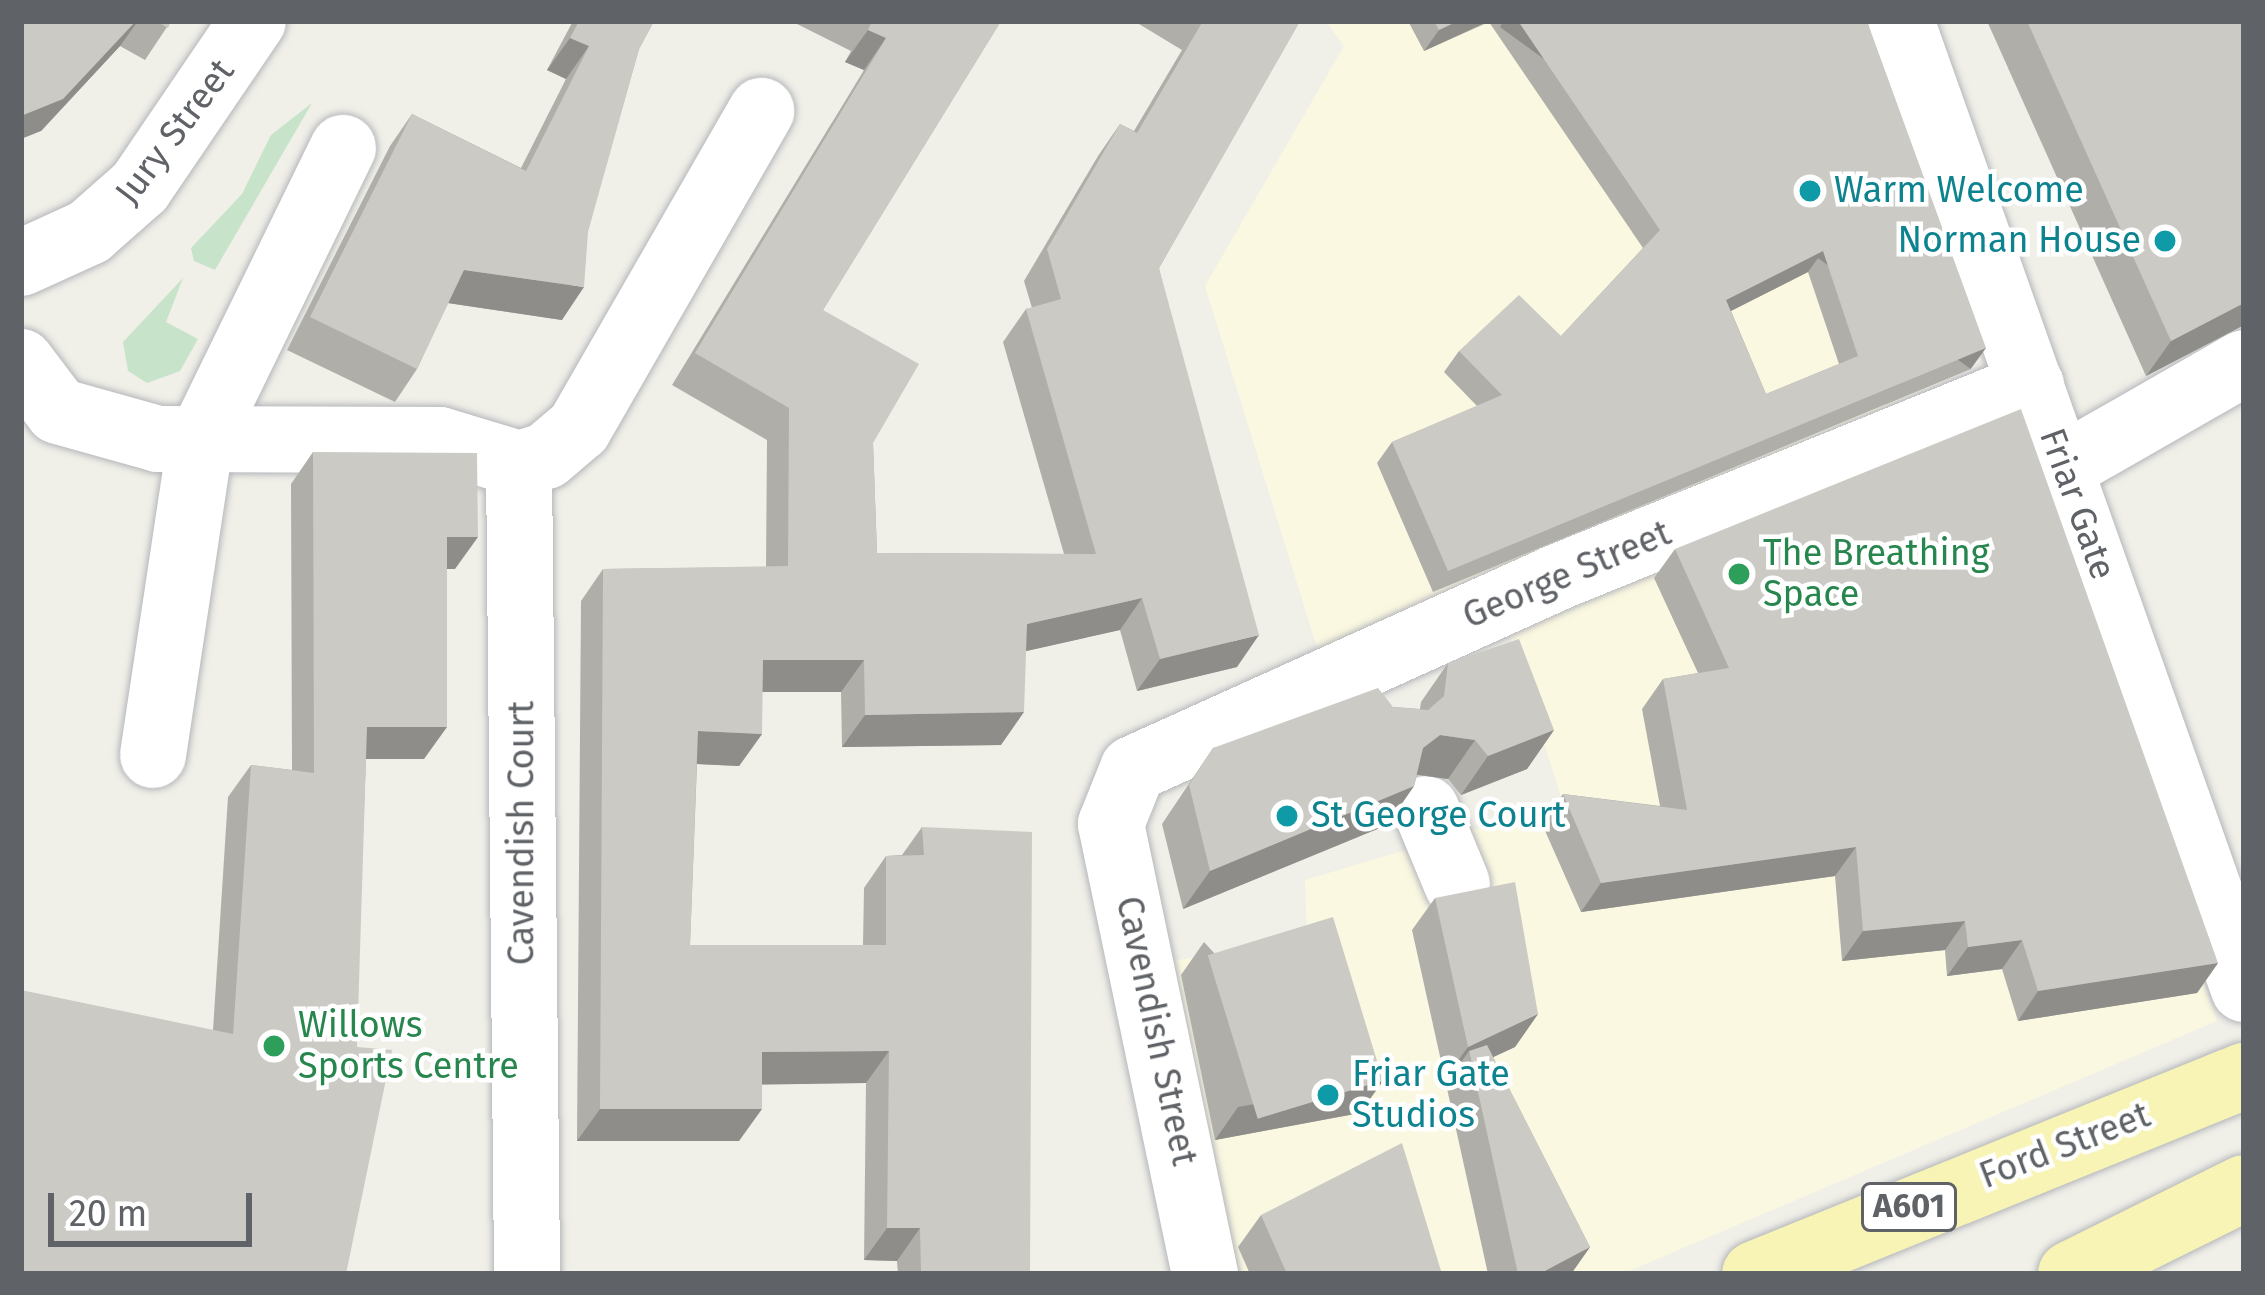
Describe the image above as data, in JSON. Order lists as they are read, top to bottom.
{
  "streets": {
    "main road": ["Ford Street", "A601"],
    "street": [
      "Jury Street",
      "Friar Gate",
      "George Street",
      "Cavendish Court",
      "Cavendish Street"
    ]
  },
  "crossings": [
    ["Friar Gate", "George Street"],
    ["George Street", "Cavendish Street"]
  ],
  "places": [
    "Warm Welcome",
    "Norman House",
    "The Breathing Space",
    "St George Court",
    "Willows Sports Centre",
    "Friar Gate Studios"
  ],
  "scale_bar": "20 m"
}
